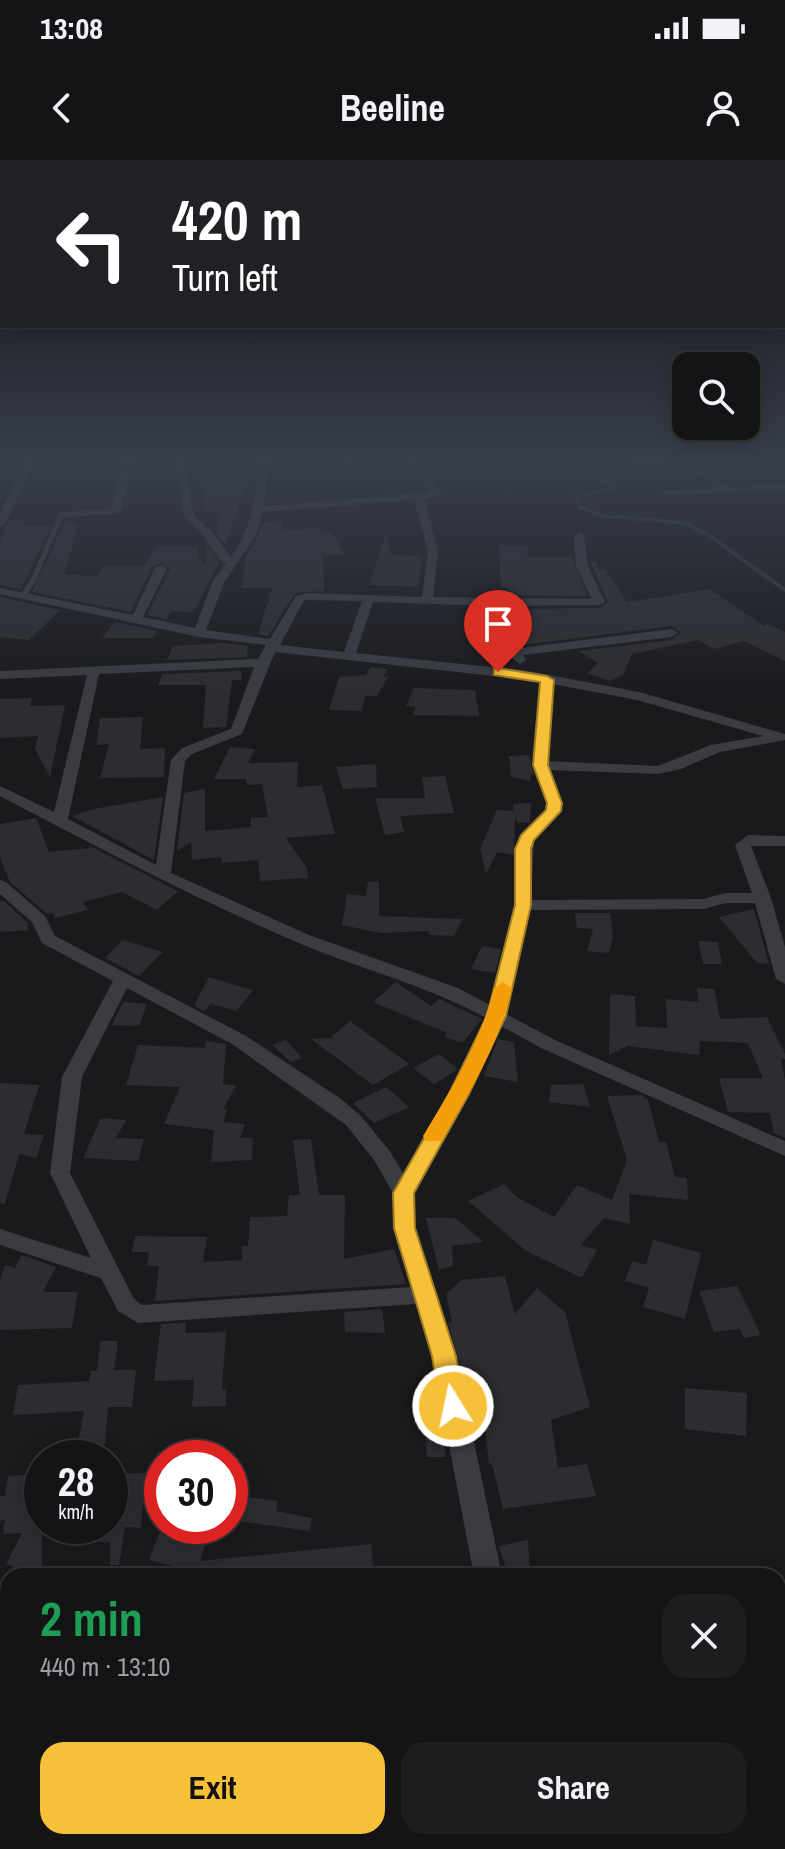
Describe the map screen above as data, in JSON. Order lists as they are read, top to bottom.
{
  "page": {
    "status": "13:08",
    "header": "Beeline",
    "turn": ["420 m", "Turn left"],
    "speed": "28 km/h",
    "limit": "30",
    "heading": ["2 min", "440 m · 13:10"],
    "buttons": ["Exit", "Share"]
  }
}
